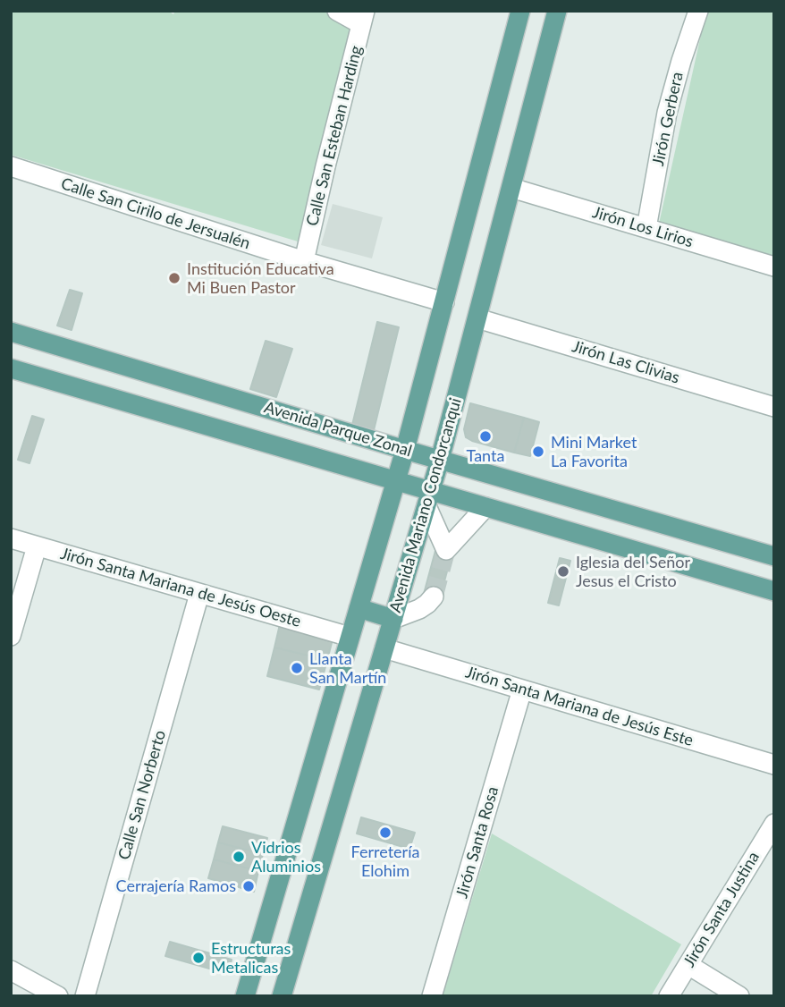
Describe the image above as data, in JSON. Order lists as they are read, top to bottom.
{
  "streets": {
    "main road": ["Avenida Parque Zonal", "Avenida Mariano Condorcanqui"],
    "street": [
      "Jirón Gerbera",
      "Calle San Esteban Harding",
      "Calle San Cirilo de Jersualén",
      "Jirón Los Lirios",
      "Jirón Las Clivias",
      "Jirón Santa Mariana de Jesús Oeste",
      "Jirón Santa Mariana de Jesús Este",
      "Calle San Norberto",
      "Jirón Santa Rosa",
      "Jirón Santa Justina"
    ]
  },
  "crossings": [
    ["Jirón Gerbera", "Jirón Los Lirios"],
    ["Calle San Esteban Harding", "Calle San Cirilo de Jersualén"],
    ["Jirón Los Lirios", "Avenida Mariano Condorcanqui"],
    ["Jirón Las Clivias", "Avenida Mariano Condorcanqui"],
    ["Avenida Parque Zonal", "Avenida Mariano Condorcanqui"],
    ["Avenida Mariano Condorcanqui", "Jirón Santa Mariana de Jesús Este"],
    ["Jirón Santa Mariana de Jesús Oeste", "Calle San Norberto"],
    ["Jirón Santa Mariana de Jesús Este", "Jirón Santa Rosa"]
  ],
  "places": [
    "Institución Educativa Mi Buen Pastor",
    "Tanta",
    "Mini Market La Favorita",
    "Iglesia del Señor Jesus el Cristo",
    "Llanta San Martín",
    "Ferretería Elohim",
    "Vidrios Aluminios",
    "Cerrajería Ramos",
    "Estructuras Metalicas"
  ]
}
